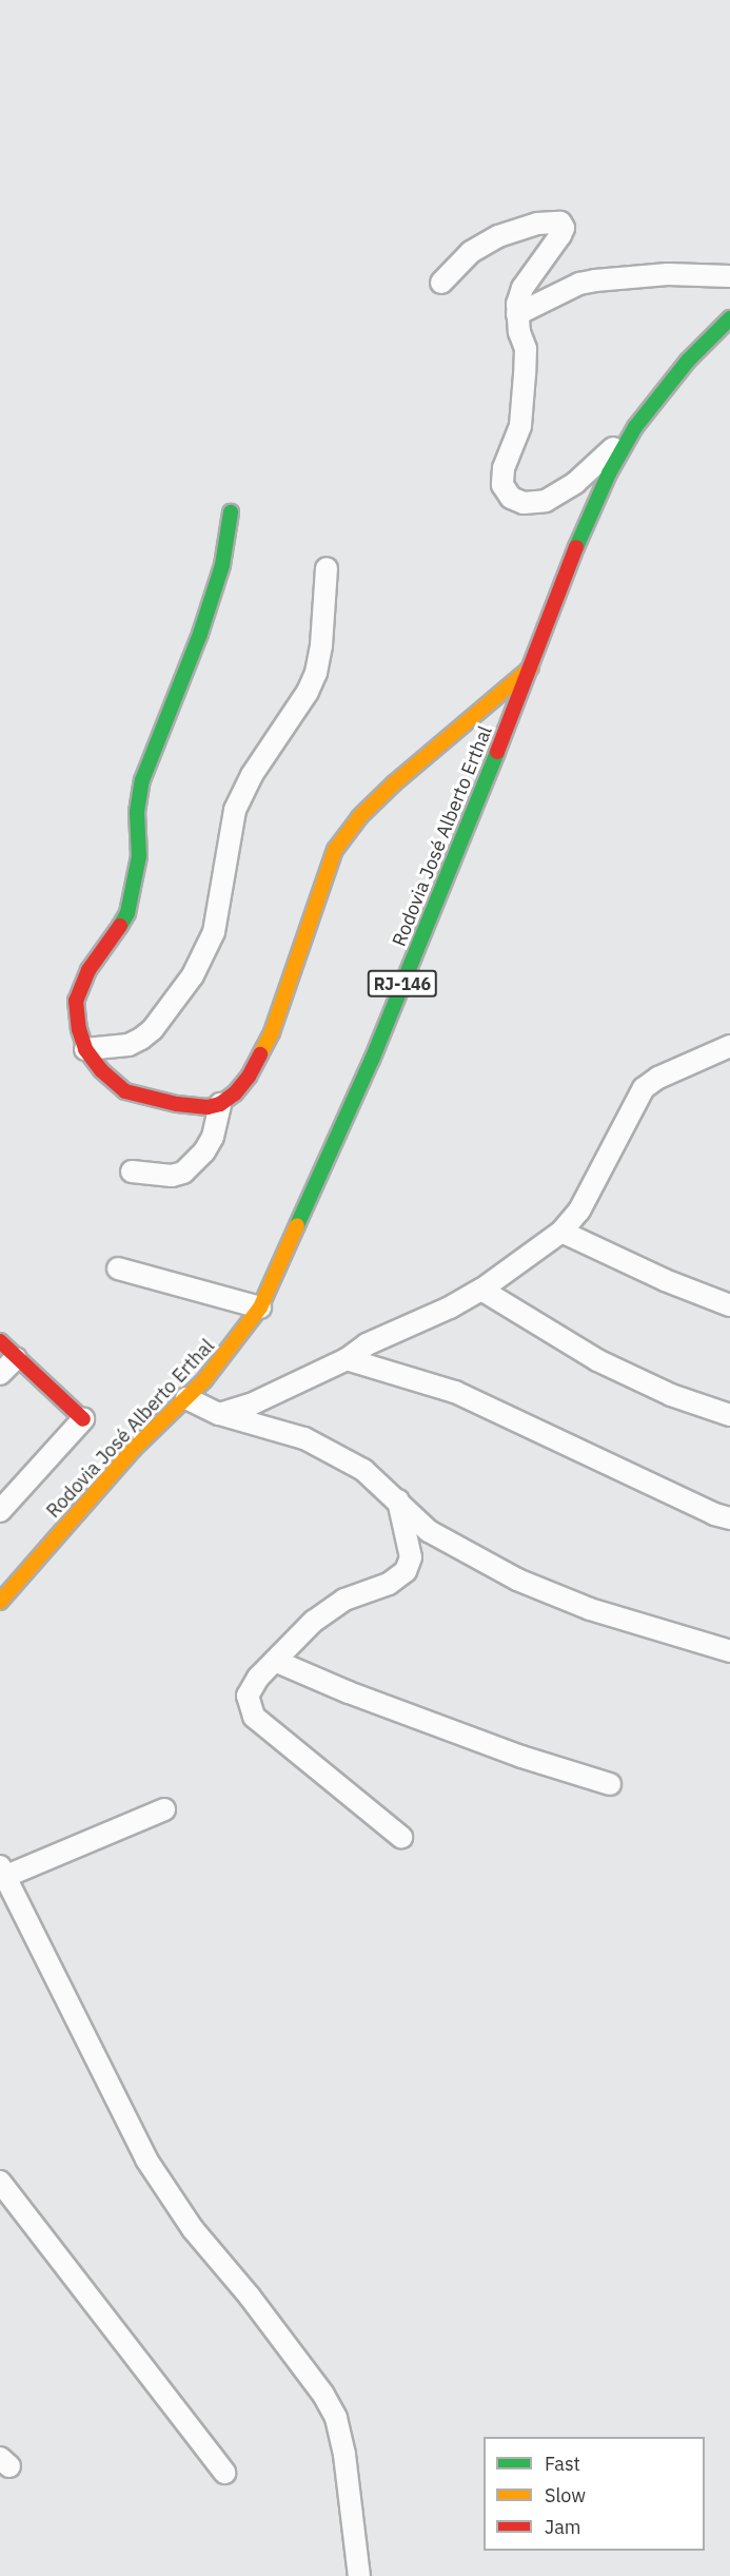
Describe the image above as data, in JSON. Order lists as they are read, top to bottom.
{
  "streets": {
    "main road": ["Rodovia José Alberto Erthal", "RJ-146"]
  },
  "legend": ["Fast", "Slow", "Jam"]
}
